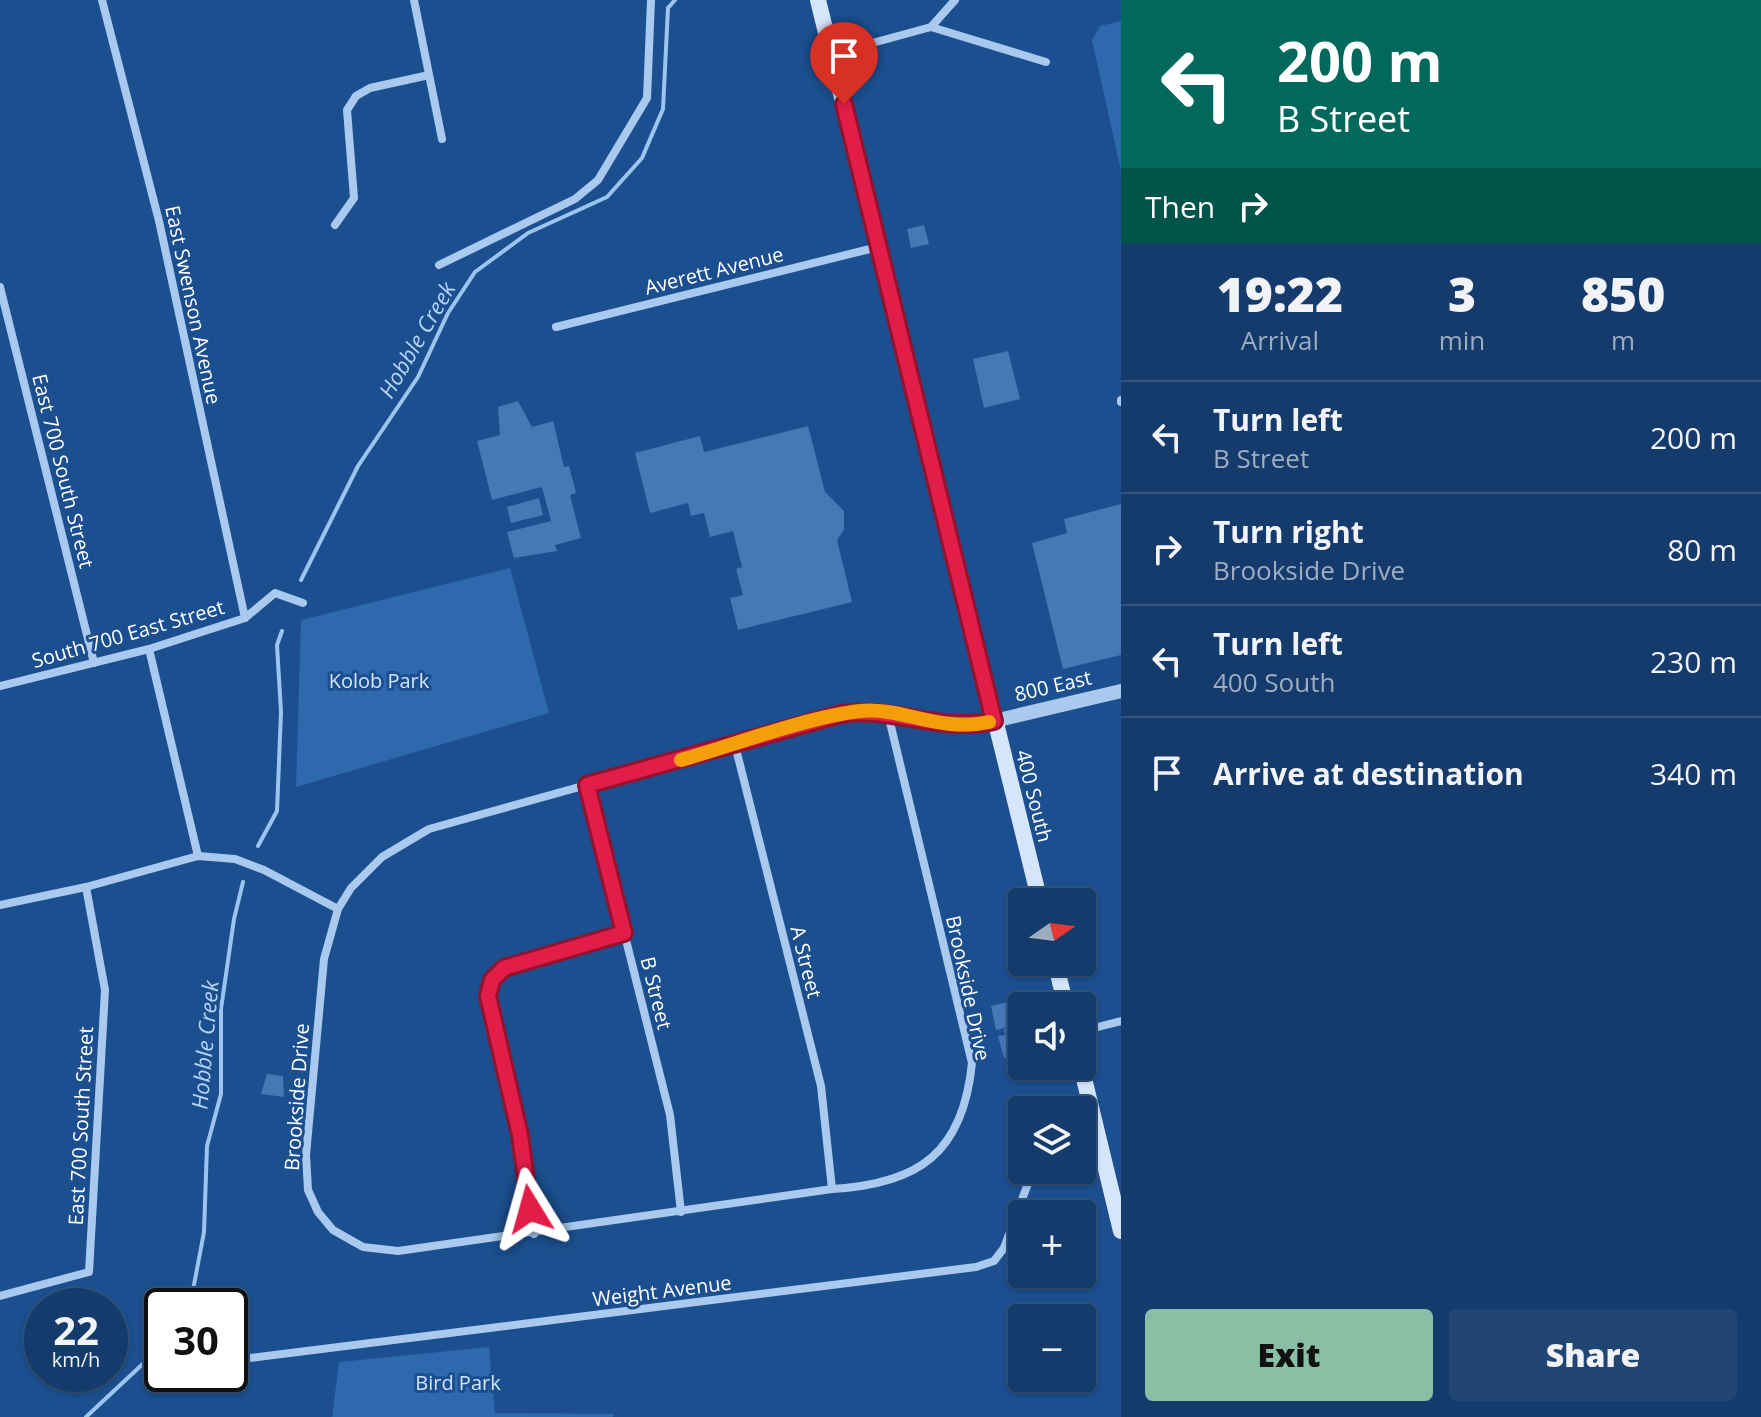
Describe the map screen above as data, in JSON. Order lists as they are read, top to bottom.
{
  "streets": {
    "main road": ["400 South"],
    "street": [
      "Averett Avenue",
      "East Swenson Avenue",
      "East 700 South Street",
      "South 700 East Street",
      "800 East",
      "A Street",
      "Brookside Drive",
      "B Street",
      "Weight Avenue"
    ]
  },
  "crossings": [
    ["Averett Avenue", "400 South"],
    ["East Swenson Avenue", "South 700 East Street"],
    ["East 700 South Street", "South 700 East Street"],
    ["800 East", "400 South"],
    ["800 East", "Brookside Drive"],
    ["400 South", "Brookside Drive"],
    ["A Street", "Brookside Drive"],
    ["Brookside Drive", "B Street"]
  ],
  "water": ["Hobble Creek"],
  "parks": ["Kolob Park", "Bird Park"],
  "north": "right",
  "page": {
    "turn": ["200 m", "B Street"],
    "then": "Then",
    "eta": [
      "19:22",
      "Arrival",
      "3",
      "min",
      "850",
      "m"
    ],
    "list": [
      {
        "name": "Turn left",
        "note": "B Street",
        "value": "200 m"
      },
      {
        "name": "Turn right",
        "note": "Brookside Drive",
        "value": "80 m"
      },
      {
        "name": "Turn left",
        "note": "400 South",
        "value": "230 m"
      },
      {
        "name": "Arrive at destination",
        "value": "340 m"
      }
    ],
    "map_buttons": ["+", "−"],
    "speed": "22 km/h",
    "limit": "30",
    "buttons": ["Exit", "Share"]
  }
}
